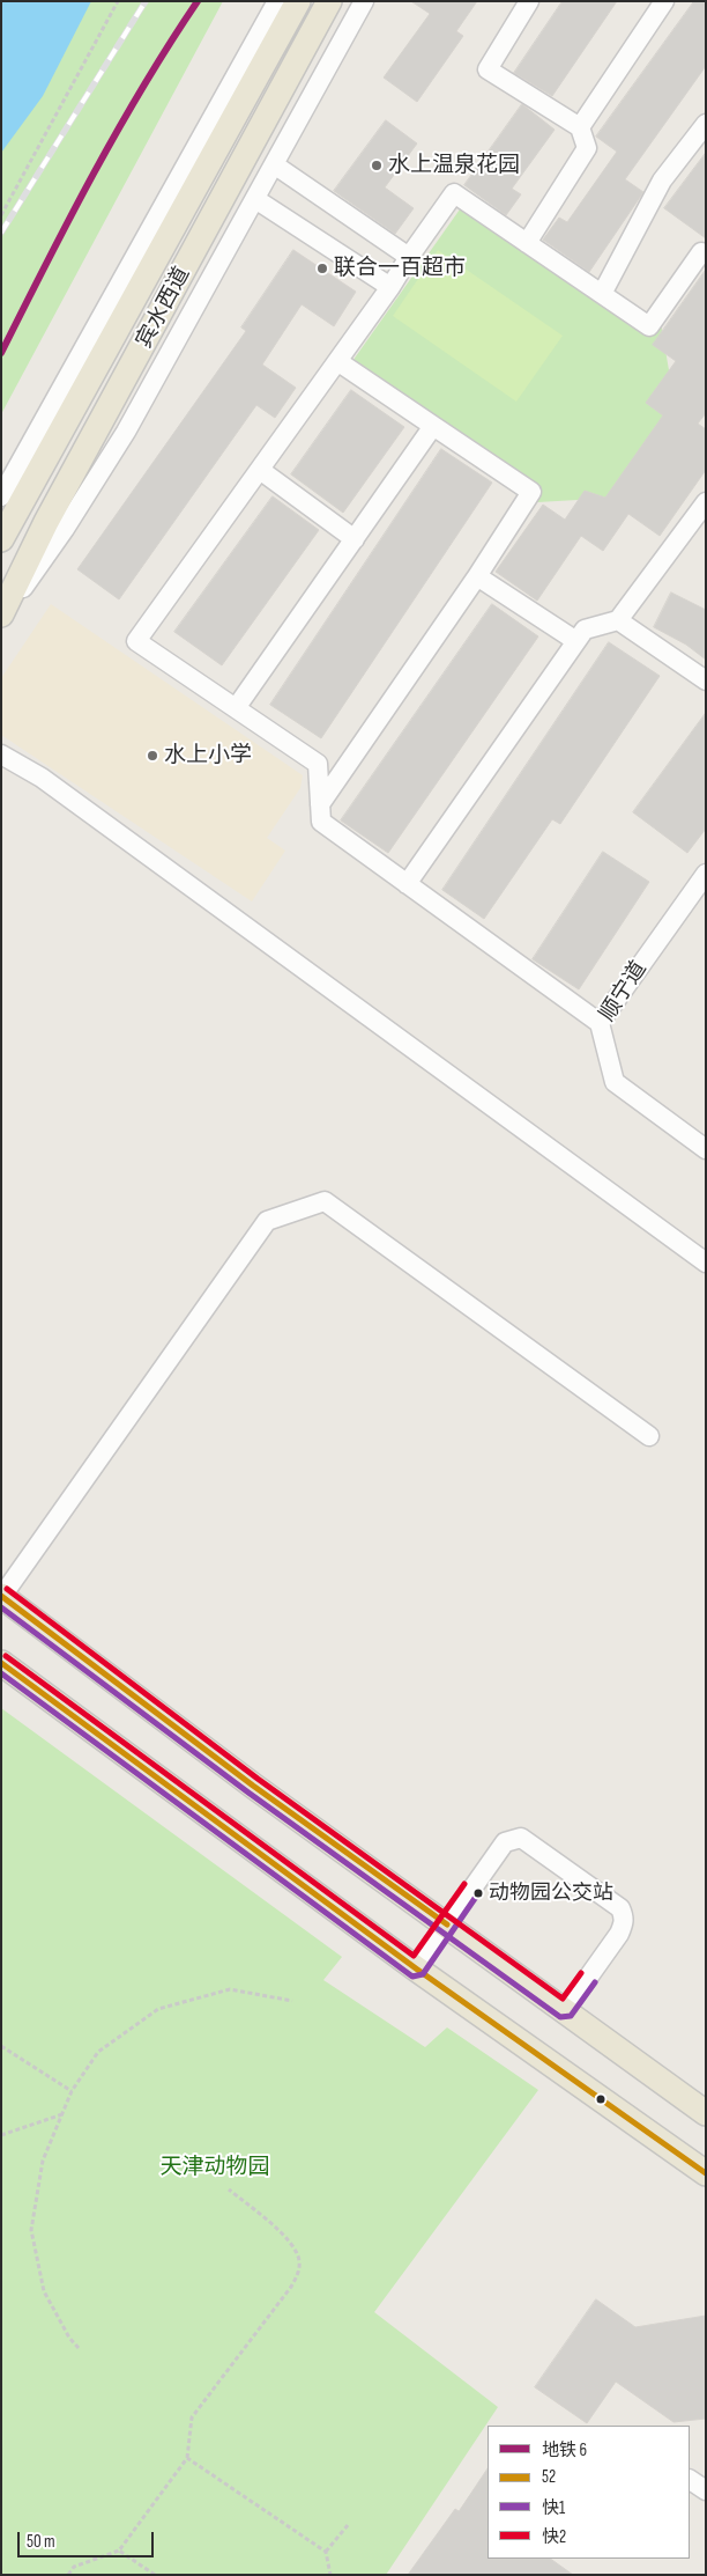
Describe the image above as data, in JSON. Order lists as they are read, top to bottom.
{
  "streets": {
    "main road": ["宾水西道"],
    "street": ["顺宁道"]
  },
  "parks": ["天津动物园"],
  "places": [
    "水上温泉花园",
    "联合一百超市",
    "水上小学",
    "动物园公交站"
  ],
  "lines": [
    "metro line 6",
    "transit line 快2",
    "transit line 52",
    "transit line 快1"
  ],
  "legend": [
    "地铁 6",
    "52",
    "快1",
    "快2"
  ],
  "scale_bar": "50 m"
}
